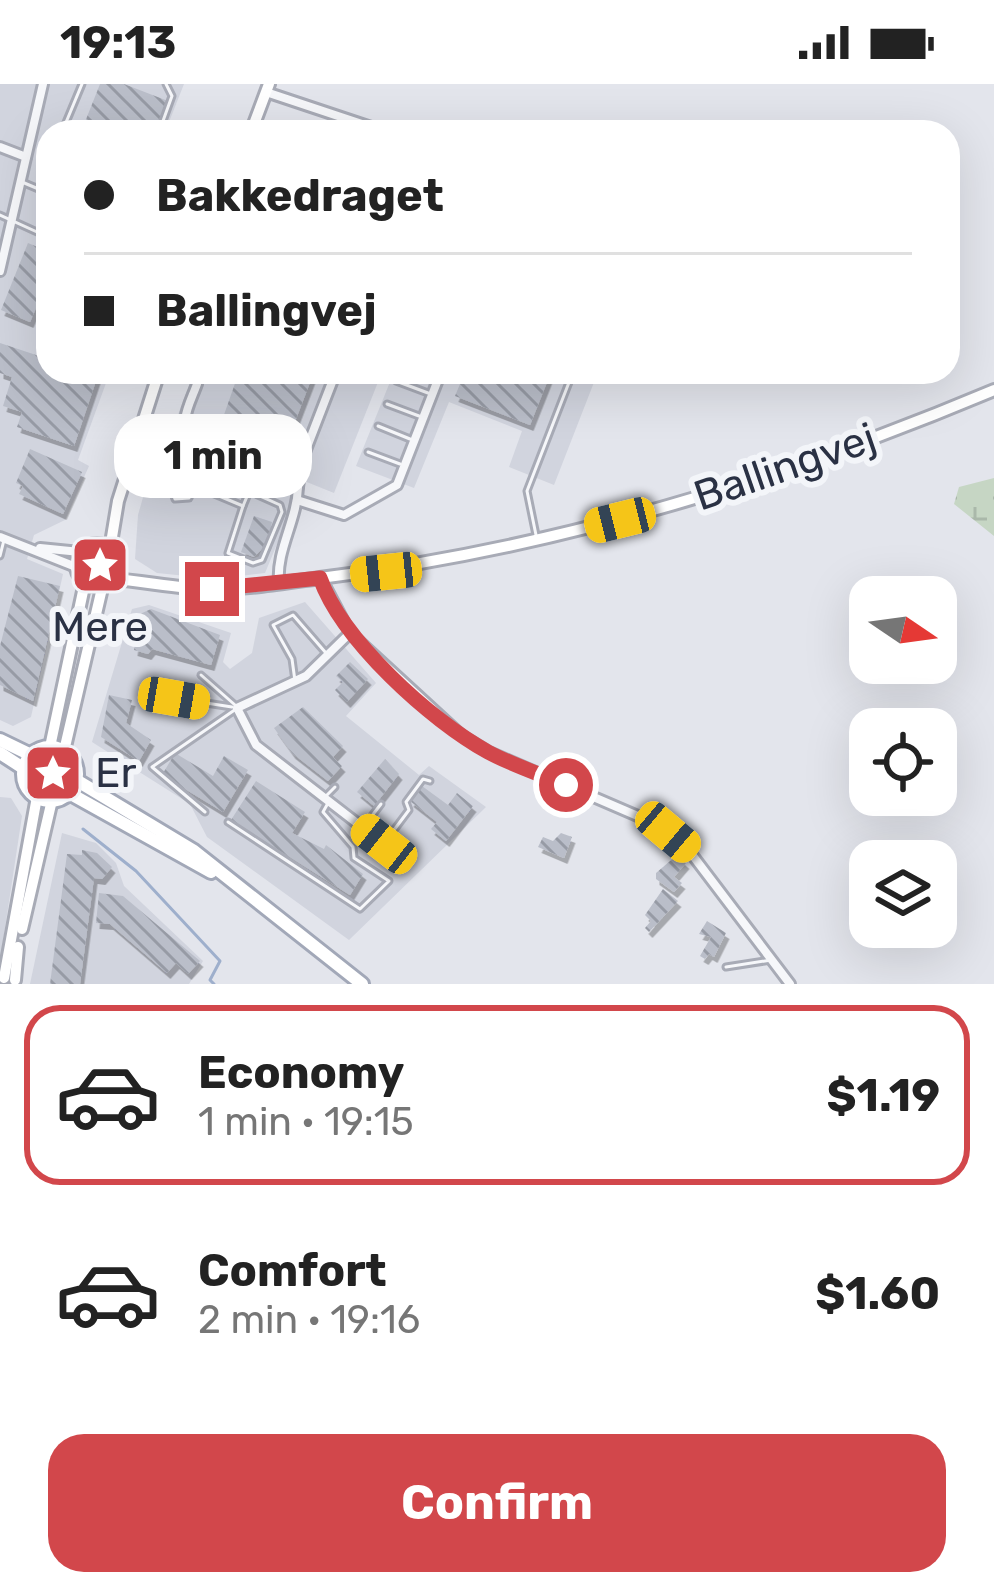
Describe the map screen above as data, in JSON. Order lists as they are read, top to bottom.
{
  "streets": {
    "main road": ["Ballingvej"]
  },
  "places": {
    "place": ["Mere", "Er"]
  },
  "north": "right",
  "page": {
    "status": "19:13",
    "banner": ["Bakkedraget", "Ballingvej"],
    "bubble": "1 min",
    "list": [
      {
        "name": "Economy",
        "note": "1 min · 19:15",
        "value": "$1.19"
      },
      {
        "name": "Comfort",
        "note": "2 min · 19:16",
        "value": "$1.60"
      }
    ],
    "buttons": "Confirm"
  }
}
